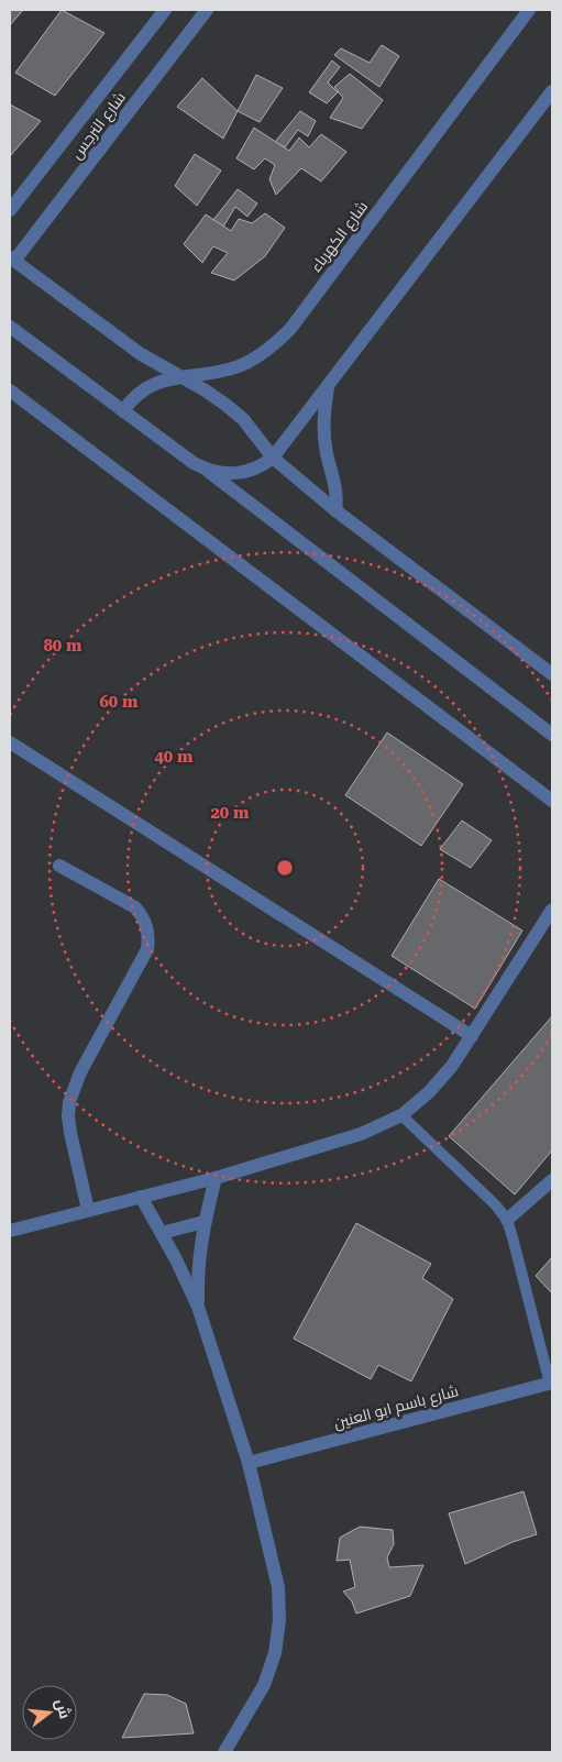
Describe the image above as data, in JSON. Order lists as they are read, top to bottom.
{
  "streets": {
    "street": ["شارع النرجس", "شارع الكهرباء", "شارع باسم ابو العنين"]
  },
  "north": "right",
  "rings": [
    "80 m",
    "60 m",
    "40 m",
    "20 m"
  ]
}
